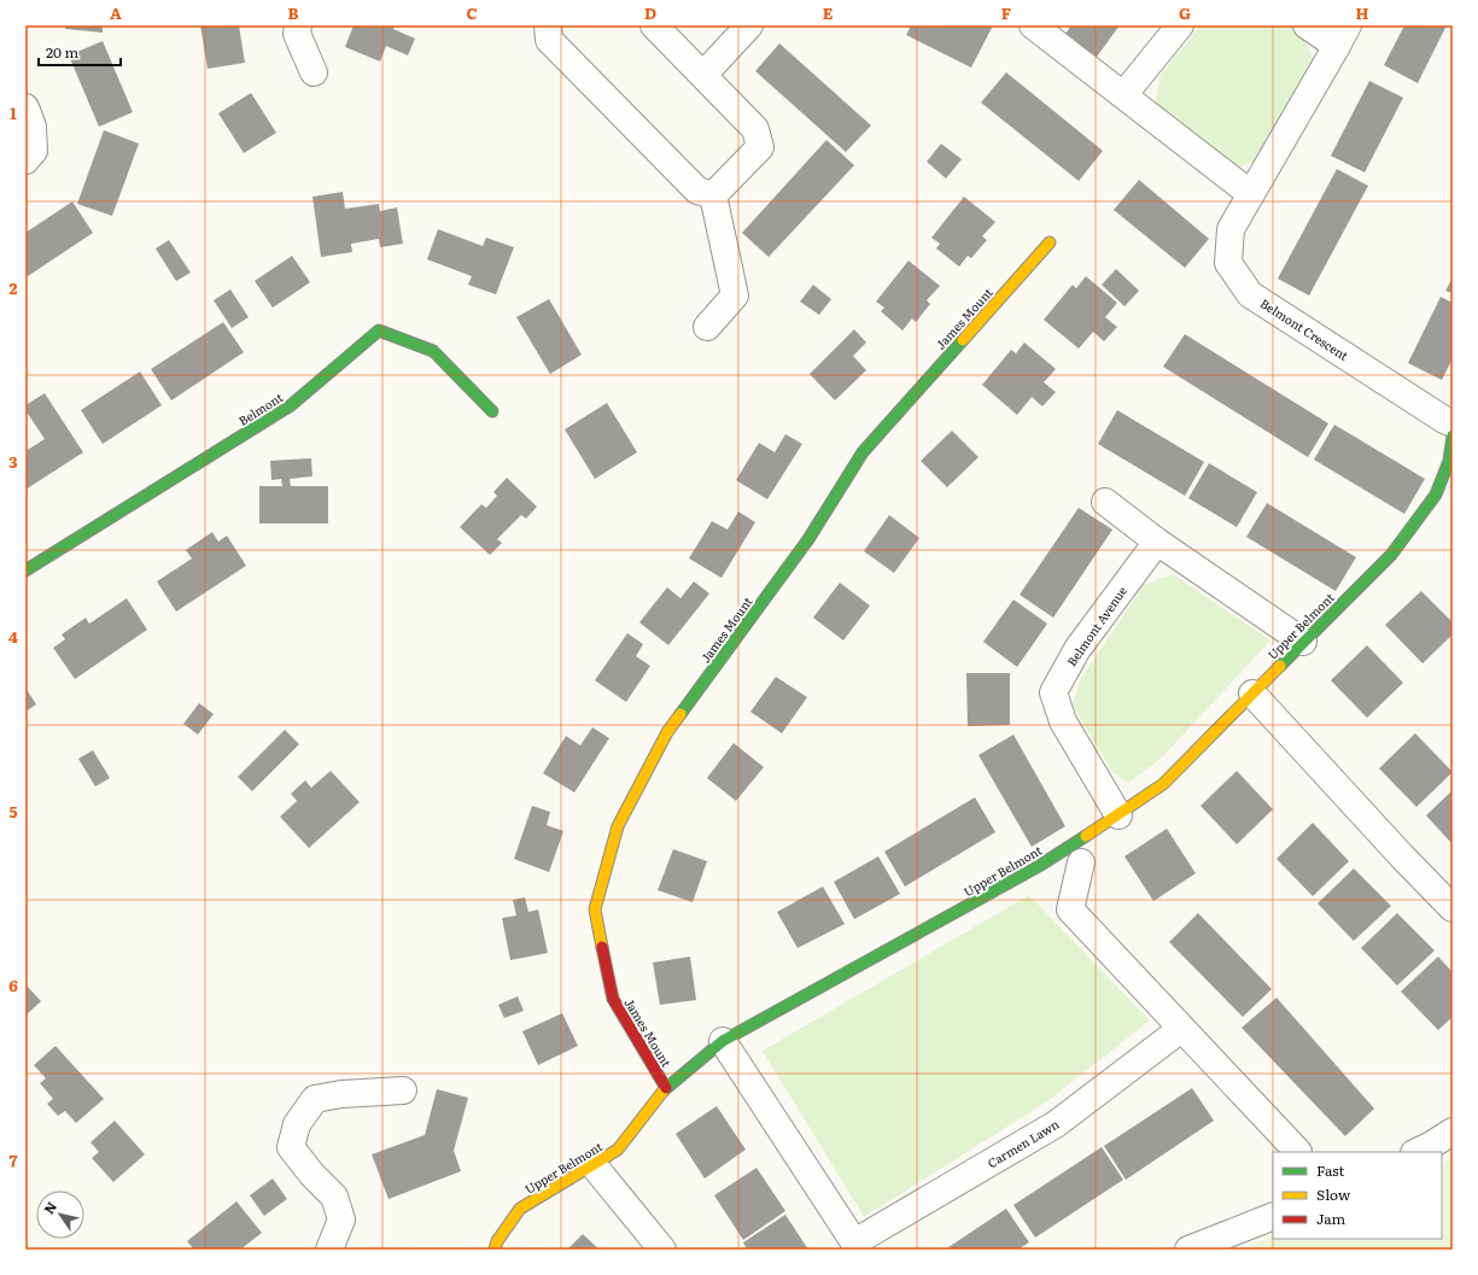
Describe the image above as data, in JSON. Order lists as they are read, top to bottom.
{
  "streets": {
    "street": [
      "James Mount",
      "Belmont Crescent",
      "Belmont",
      "Belmont Avenue",
      "Upper Belmont",
      "Carmen Lawn"
    ]
  },
  "crossings": [
    ["James Mount", "Upper Belmont"],
    ["Belmont Avenue", "Upper Belmont"],
    ["Upper Belmont", "Carmen Lawn"]
  ],
  "legend": ["Fast", "Slow", "Jam"],
  "scale_bar": "20 m",
  "north": "top left",
  "grid": {
    "columns": [
      "A",
      "B",
      "C",
      "D",
      "E",
      "F",
      "G",
      "H"
    ],
    "rows": [
      "1",
      "2",
      "3",
      "4",
      "5",
      "6",
      "7"
    ]
  }
}
